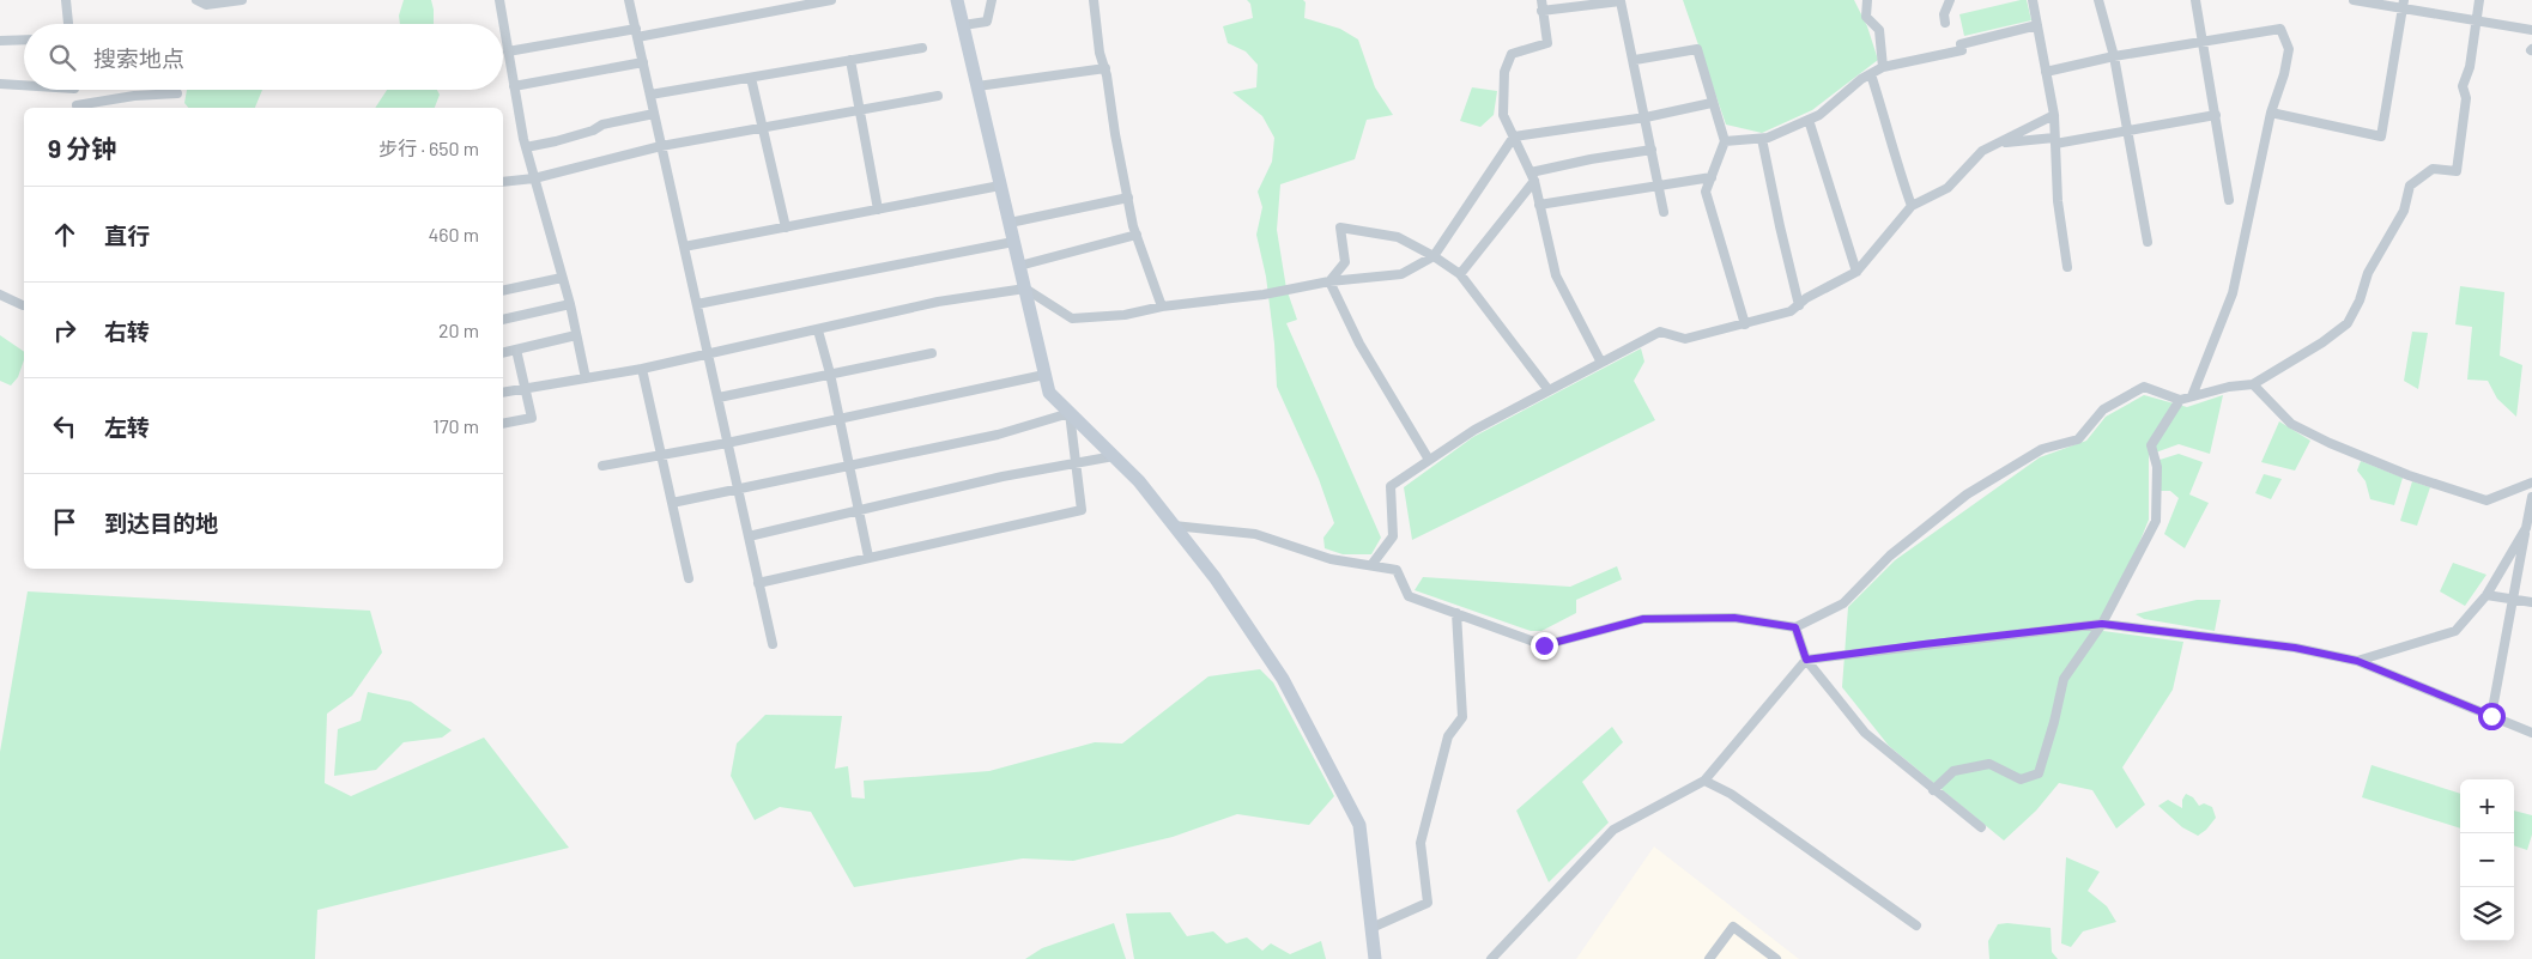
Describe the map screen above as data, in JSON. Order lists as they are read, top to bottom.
{
  "page": {
    "search": "搜索地点",
    "heading": ["9 分钟", "步行 · 650 m"],
    "list": [
      ["直行", "460 m"],
      ["右转", "20 m"],
      ["左转", "170 m"],
      "到达目的地"
    ],
    "map_buttons": ["+", "−"]
  }
}
